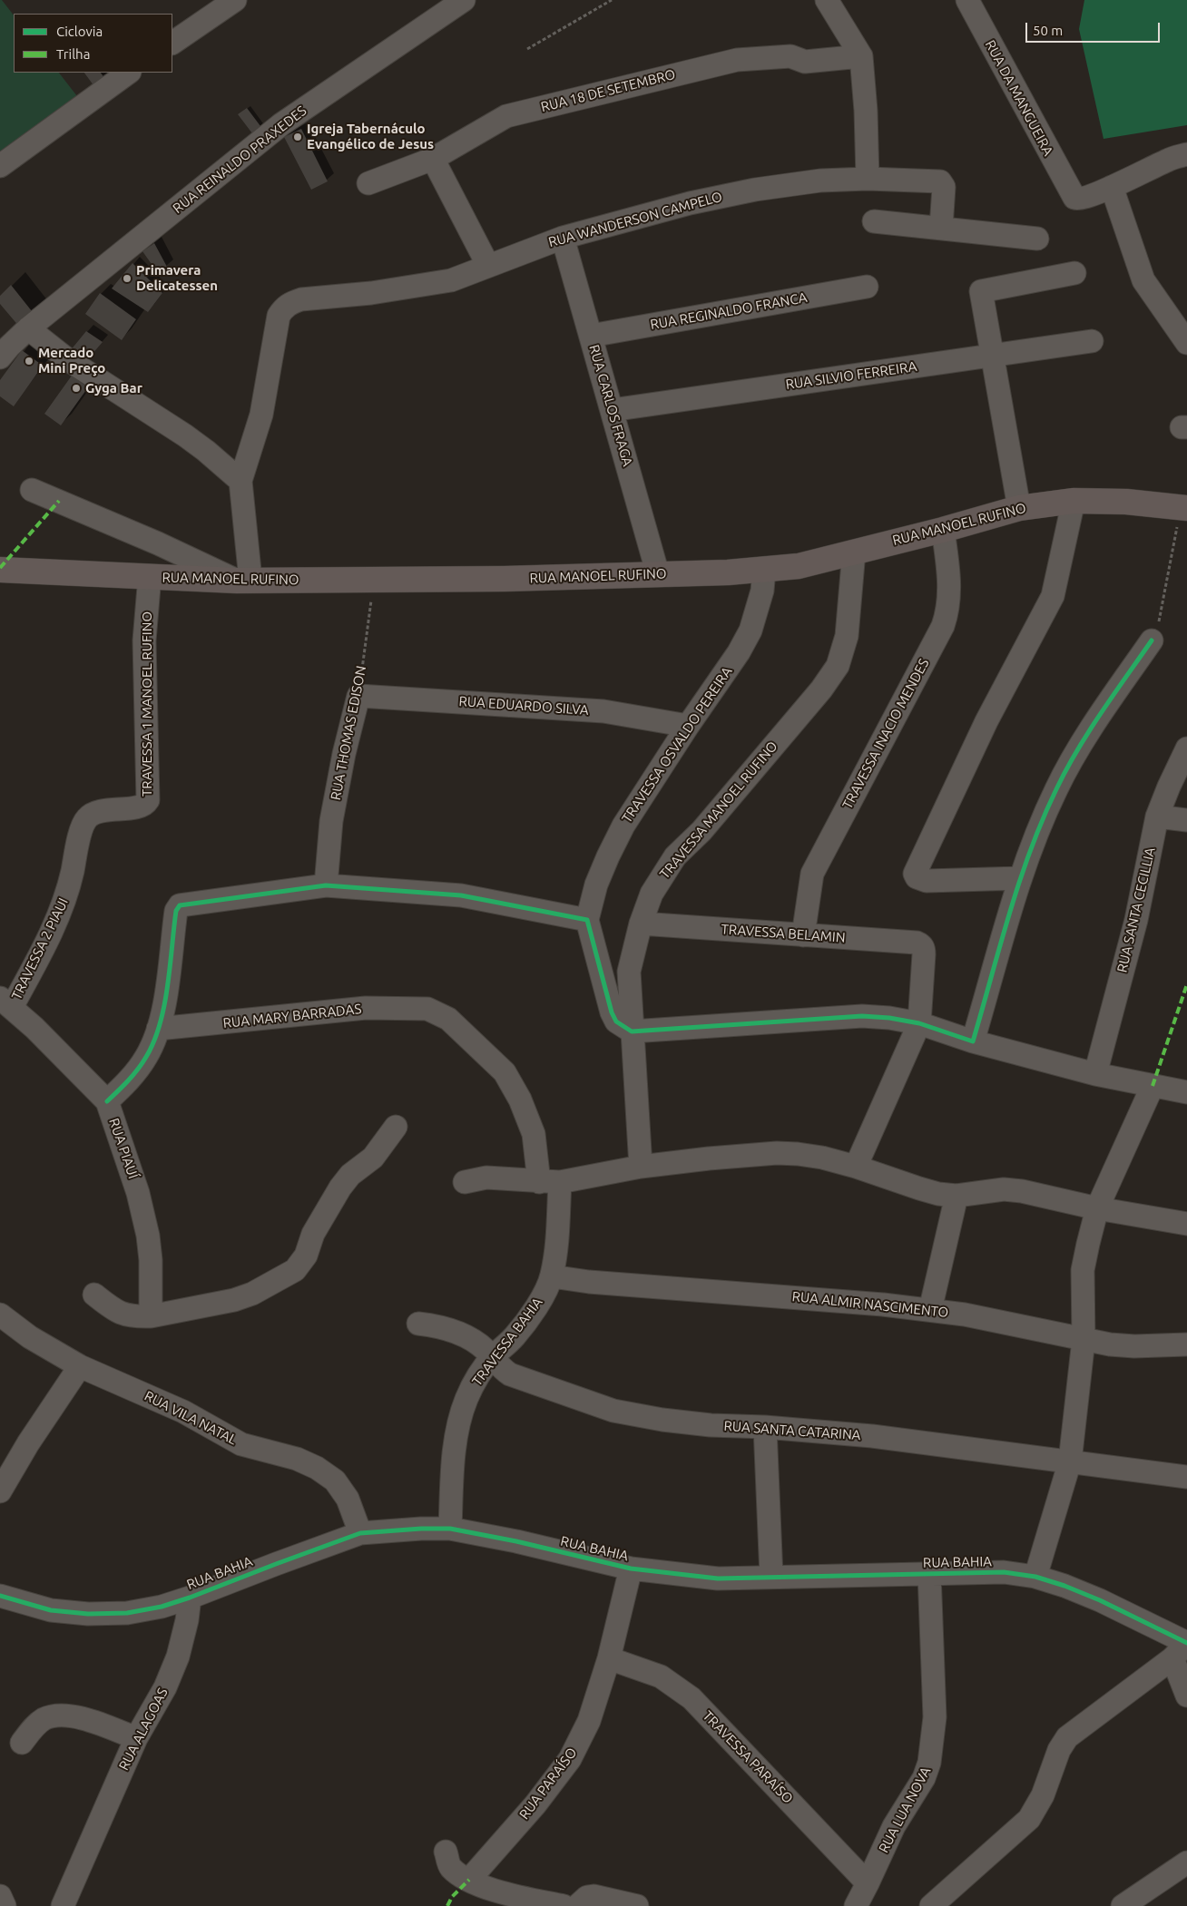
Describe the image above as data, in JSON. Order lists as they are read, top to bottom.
{
  "streets": {
    "main road": ["RUA MANOEL RUFINO"],
    "street": [
      "RUA 18 DE SETEMBRO",
      "RUA DA MANGUEIRA",
      "RUA REINALDO PRAXEDES",
      "RUA WANDERSON CAMPELO",
      "RUA REGINALDO FRANCA",
      "RUA SILVIO FERREIRA",
      "RUA CARLOS FRAGA",
      "TRAVESSA 1 MANOEL RUFINO",
      "RUA EDUARDO SILVA",
      "RUA THOMAS EDISON",
      "TRAVESSA INACIO MENDES",
      "TRAVESSA OSVALDO PEREIRA",
      "TRAVESSA MANOEL RUFINO",
      "RUA SANTA CECILLIA",
      "TRAVESSA BELAMIN",
      "TRAVESSA 2 PIAUI",
      "RUA MARY BARRADAS",
      "RUA PIAUÍ",
      "RUA ALMIR NASCIMENTO",
      "TRAVESSA BAHIA",
      "RUA VILA NATAL",
      "RUA SANTA CATARINA",
      "RUA BAHIA",
      "RUA ALAGOAS",
      "TRAVESSA PARAÍSO",
      "RUA PARAÍSO",
      "RUA LUA NOVA"
    ]
  },
  "crossings": [
    ["RUA WANDERSON CAMPELO", "RUA CARLOS FRAGA"],
    ["RUA REGINALDO FRANCA", "RUA CARLOS FRAGA"],
    ["RUA SILVIO FERREIRA", "RUA CARLOS FRAGA"],
    ["RUA CARLOS FRAGA", "RUA MANOEL RUFINO"],
    ["RUA MANOEL RUFINO", "TRAVESSA 1 MANOEL RUFINO"],
    ["RUA MANOEL RUFINO", "RUA THOMAS EDISON"],
    ["RUA MANOEL RUFINO", "TRAVESSA INACIO MENDES"],
    ["RUA MANOEL RUFINO", "TRAVESSA OSVALDO PEREIRA"],
    ["RUA MANOEL RUFINO", "TRAVESSA MANOEL RUFINO"],
    ["TRAVESSA 1 MANOEL RUFINO", "TRAVESSA 2 PIAUI"],
    ["RUA EDUARDO SILVA", "RUA THOMAS EDISON"],
    ["RUA EDUARDO SILVA", "TRAVESSA OSVALDO PEREIRA"],
    ["TRAVESSA INACIO MENDES", "TRAVESSA BELAMIN"],
    ["TRAVESSA MANOEL RUFINO", "TRAVESSA BELAMIN"],
    ["TRAVESSA 2 PIAUI", "RUA PIAUÍ"],
    ["RUA MARY BARRADAS", "TRAVESSA BAHIA"],
    ["RUA ALMIR NASCIMENTO", "TRAVESSA BAHIA"],
    ["TRAVESSA BAHIA", "RUA SANTA CATARINA"],
    ["TRAVESSA BAHIA", "RUA BAHIA"],
    ["RUA VILA NATAL", "RUA BAHIA"],
    ["RUA BAHIA", "RUA ALAGOAS"],
    ["RUA BAHIA", "RUA PARAÍSO"],
    ["RUA BAHIA", "RUA LUA NOVA"],
    ["TRAVESSA PARAÍSO", "RUA PARAÍSO"],
    ["TRAVESSA PARAÍSO", "RUA LUA NOVA"]
  ],
  "places": [
    "Igreja Tabernáculo Evangélico de Jesus",
    "Primavera Delicatessen",
    "Mercado Mini Preço",
    "Gyga Bar"
  ],
  "legend": ["Ciclovia", "Trilha"],
  "scale_bar": "50 m"
}
